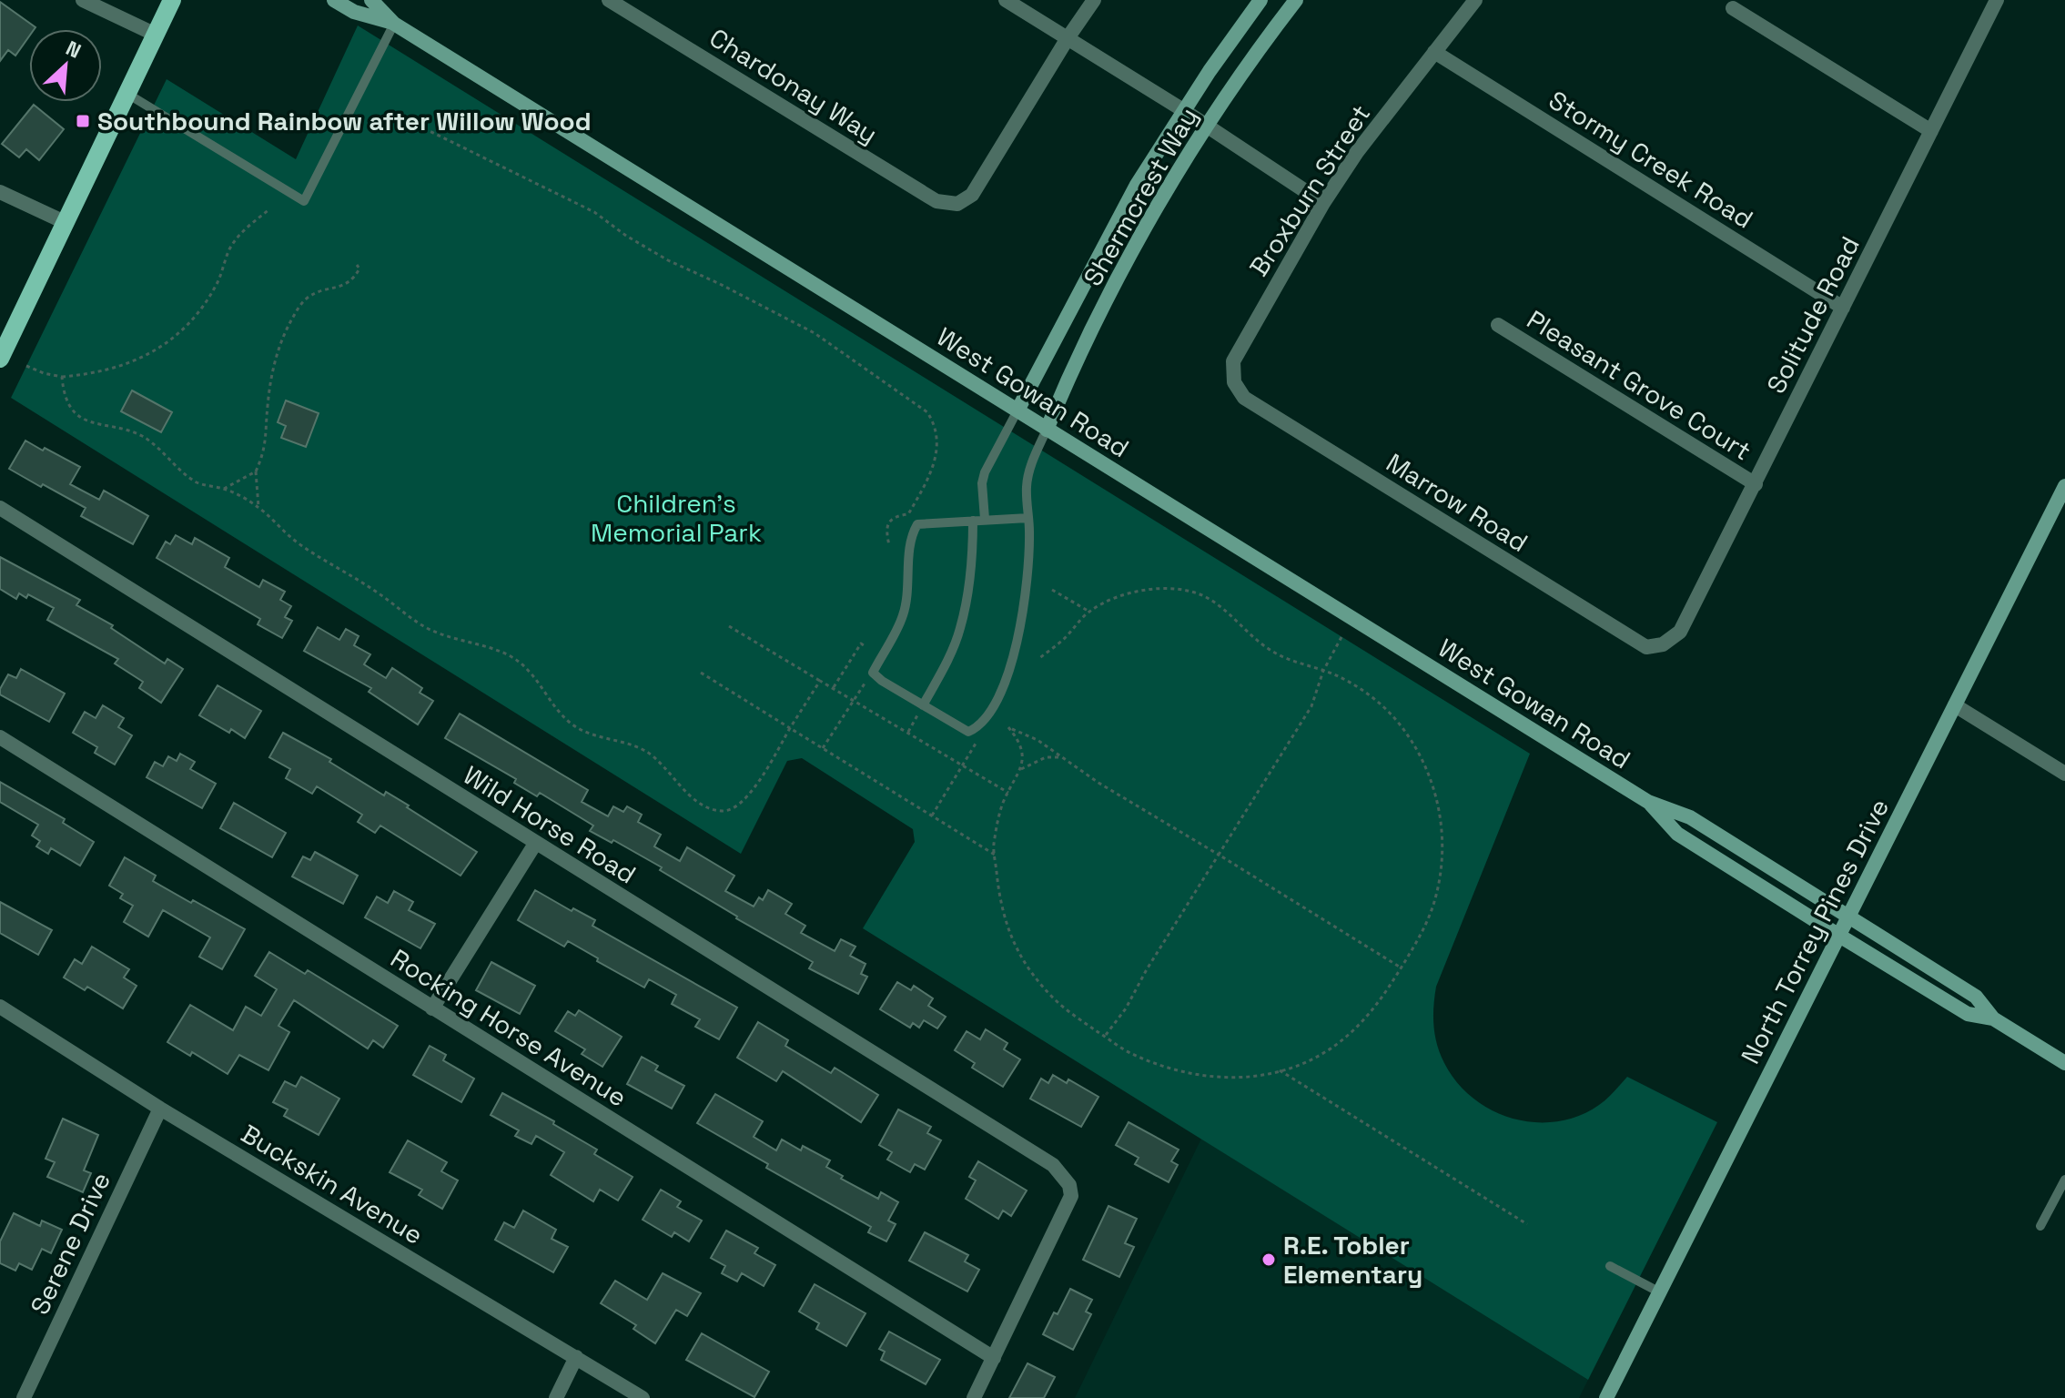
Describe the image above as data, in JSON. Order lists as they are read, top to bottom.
{
  "streets": {
    "street": [
      "Chardonay Way",
      "Stormy Creek Road",
      "Broxburn Street",
      "Shermcrest Way",
      "Solitude Road",
      "Pleasant Grove Court",
      "West Gowan Road",
      "Marrow Road",
      "Wild Horse Road",
      "North Torrey Pines Drive",
      "Rocking Horse Avenue",
      "Buckskin Avenue",
      "Serene Drive"
    ]
  },
  "crossings": [
    ["Stormy Creek Road", "Broxburn Street"],
    ["Stormy Creek Road", "Solitude Road"],
    ["Broxburn Street", "Marrow Road"],
    ["Shermcrest Way", "West Gowan Road"],
    ["Solitude Road", "Pleasant Grove Court"],
    ["Solitude Road", "Marrow Road"],
    ["West Gowan Road", "North Torrey Pines Drive"],
    ["Wild Horse Road", "Rocking Horse Avenue"],
    ["Buckskin Avenue", "Serene Drive"]
  ],
  "parks": ["Children's Memorial Park"],
  "places": {
    "transit": ["Southbound Rainbow after Willow Wood"],
    "other": ["R.E. Tobler Elementary"]
  },
  "north": "top right"
}
